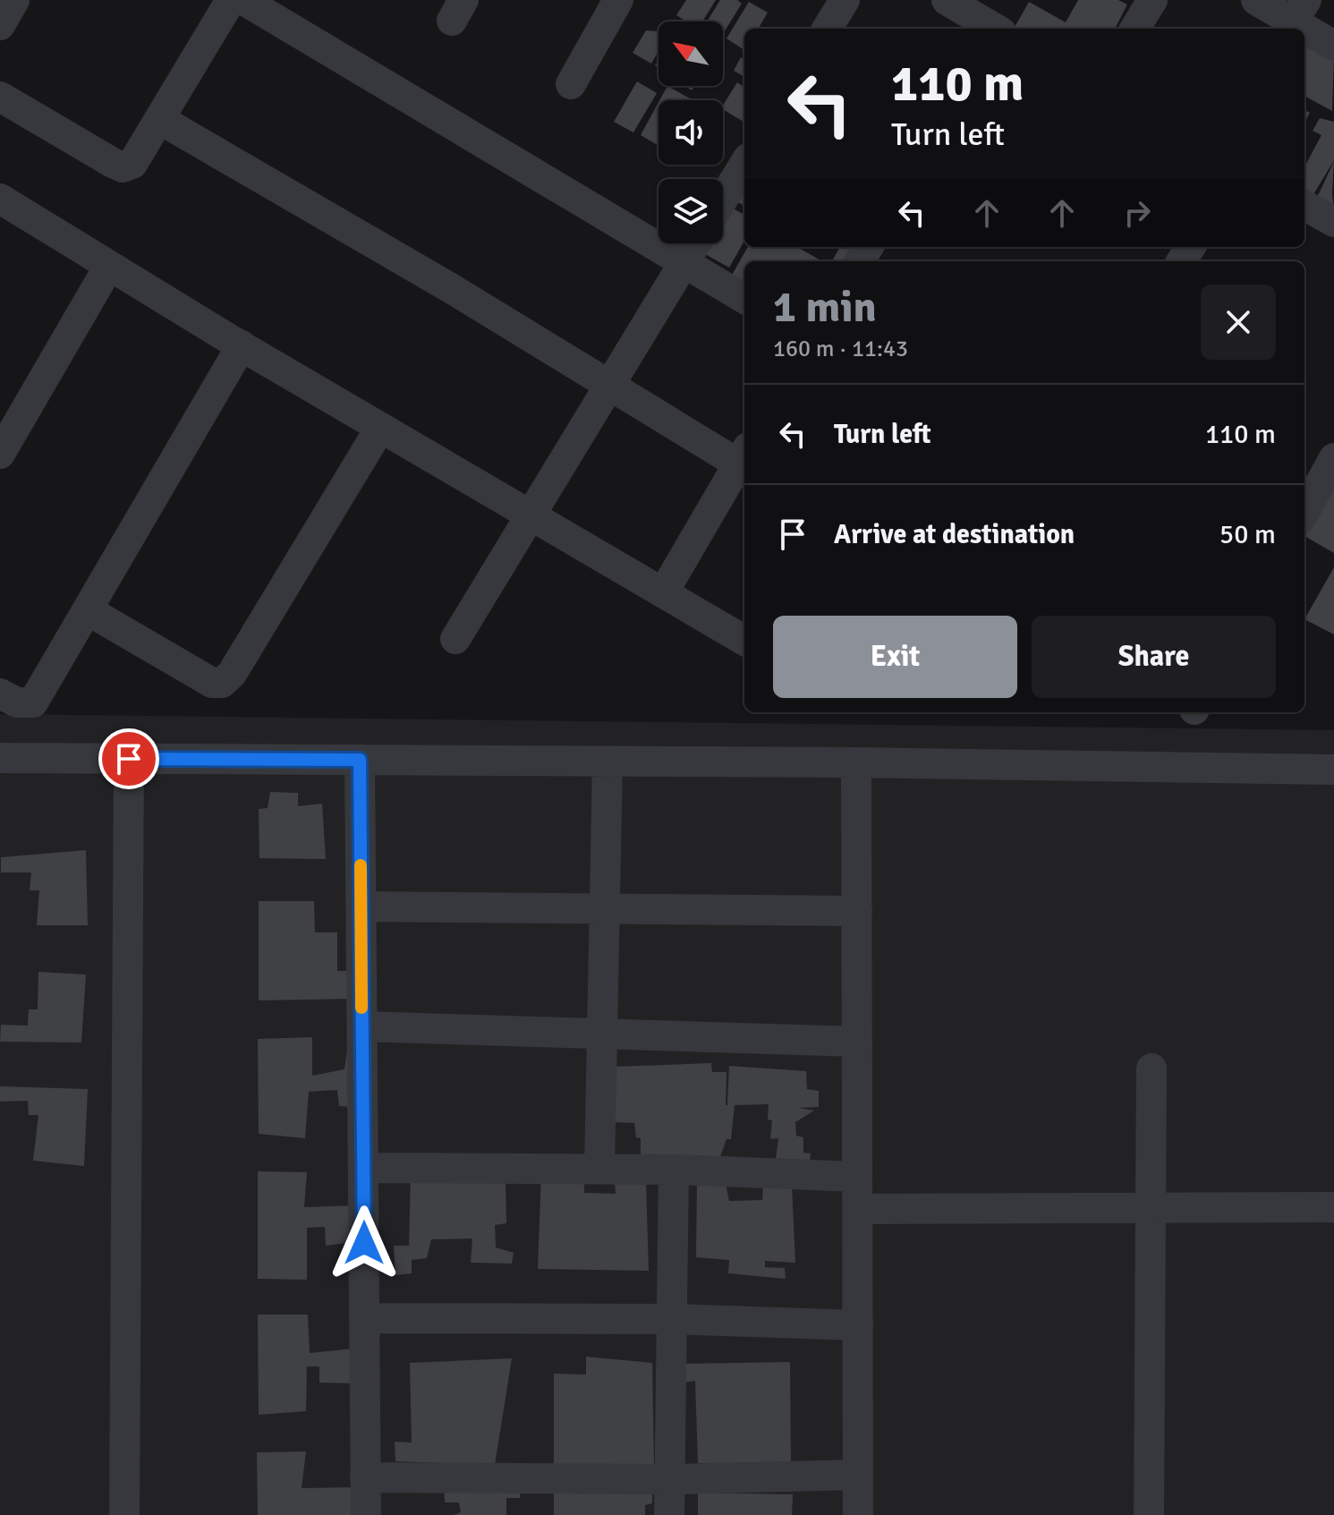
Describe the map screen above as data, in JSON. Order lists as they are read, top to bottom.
{
  "north": "top left",
  "page": {
    "turn": ["110 m", "Turn left"],
    "heading": ["1 min", "160 m · 11:43"],
    "list": [
      {
        "name": "Turn left",
        "value": "110 m"
      },
      {
        "name": "Arrive at destination",
        "value": "50 m"
      }
    ],
    "buttons": ["Exit", "Share"]
  }
}
